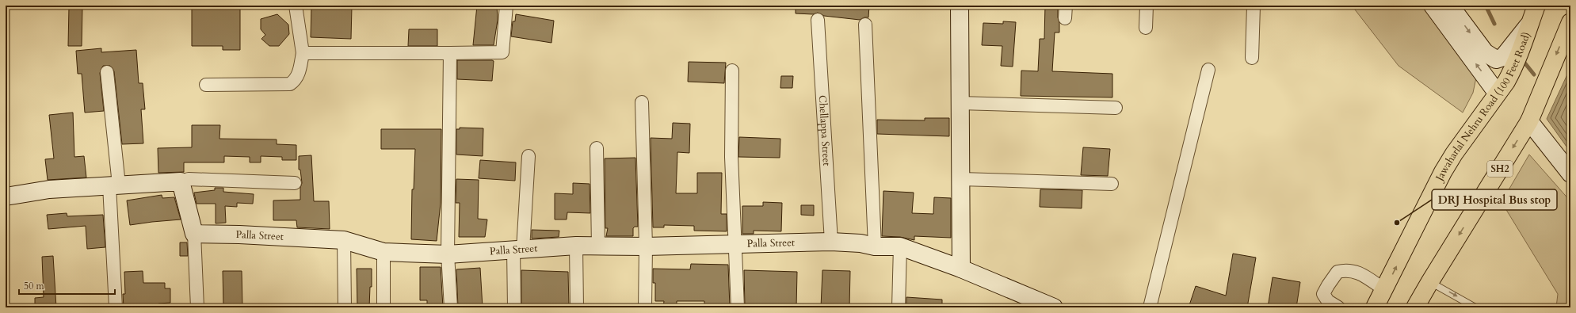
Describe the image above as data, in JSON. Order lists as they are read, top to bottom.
{
  "streets": {
    "main road": ["Jawaharlal Nehru Road (100 Feet Road)", "SH2"],
    "street": ["Chellappa Street", "Palla Street"]
  },
  "crossings": [
    ["Chellappa Street", "Palla Street"]
  ],
  "places": ["DRJ Hospital Bus stop"],
  "scale_bar": "50 m"
}
